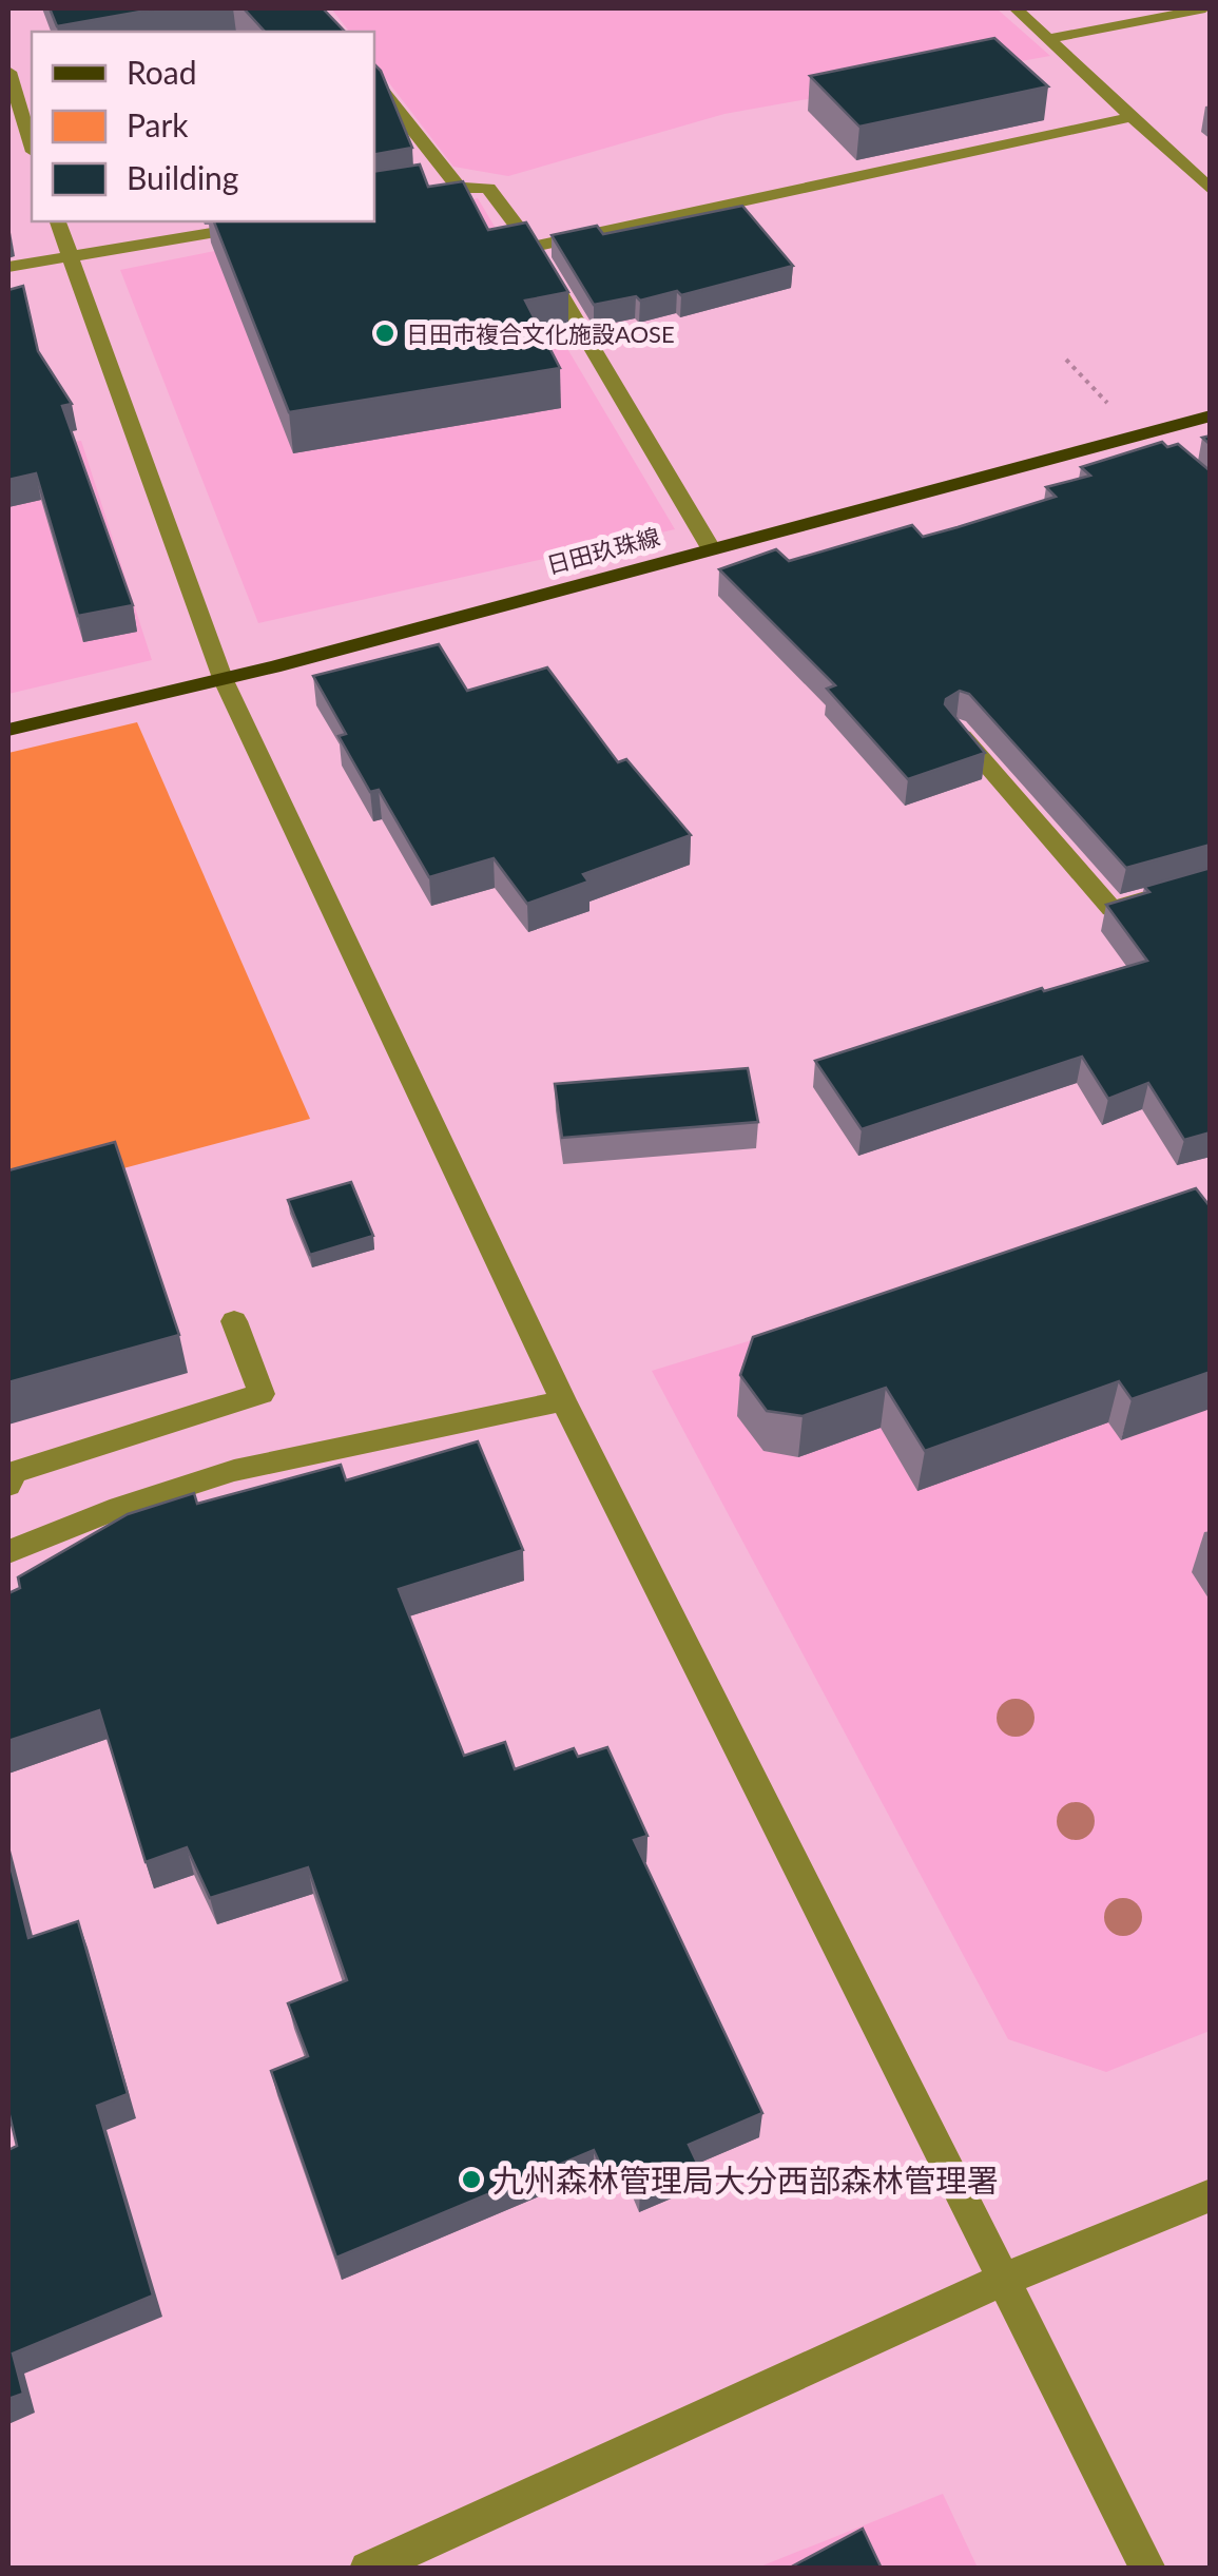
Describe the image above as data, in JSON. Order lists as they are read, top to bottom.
{
  "streets": {
    "main road": ["日田玖珠線"]
  },
  "places": ["日田市複合文化施設AOSE", "九州森林管理局大分西部森林管理署"],
  "legend": ["Road", "Park", "Building"]
}
